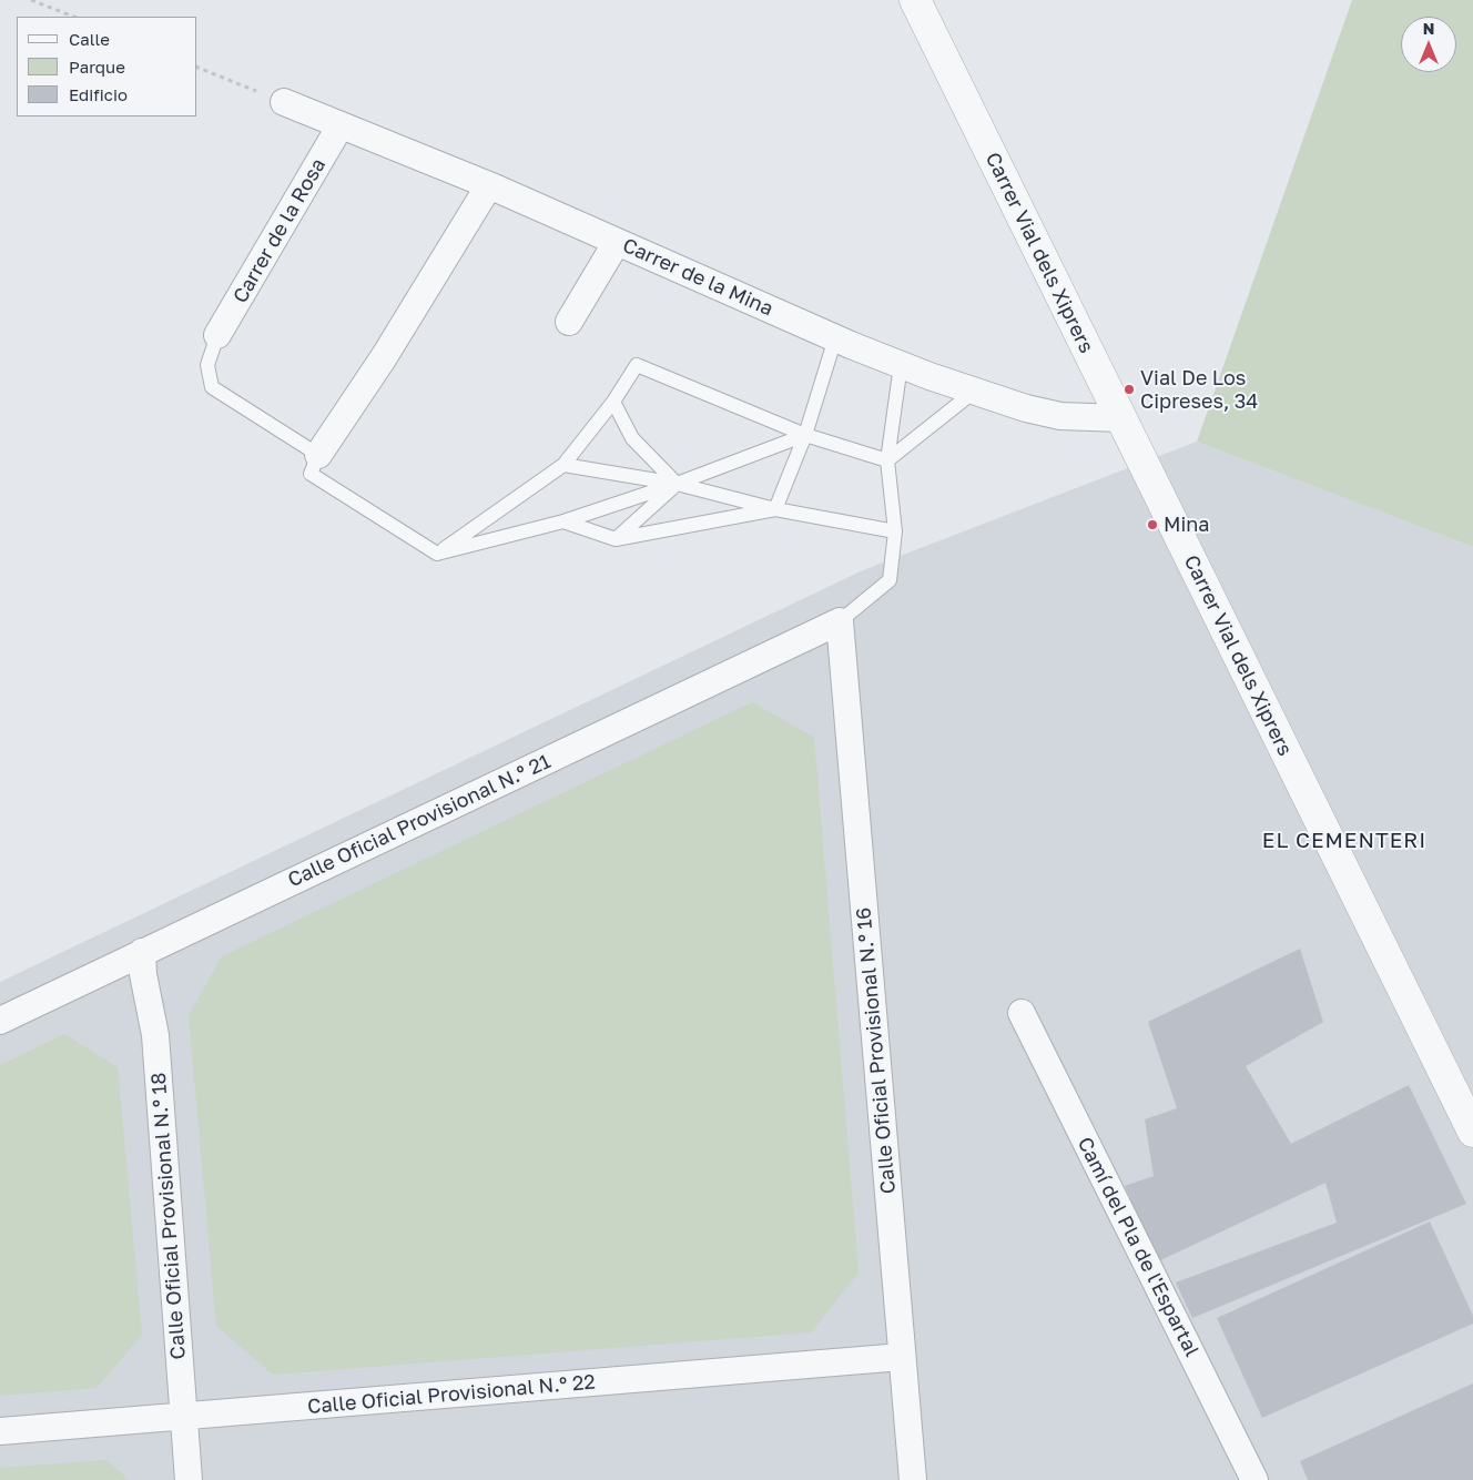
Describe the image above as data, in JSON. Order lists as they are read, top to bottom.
{
  "streets": {
    "street": [
      "Carrer de la Rosa",
      "Carrer Vial dels Xiprers",
      "Carrer de la Mina",
      "Calle Oficial Provisional N.º 21",
      "Calle Oficial Provisional N.º 16",
      "Calle Oficial Provisional N.º 18",
      "Camí del Pla de l'Espartal",
      "Calle Oficial Provisional N.º 22"
    ]
  },
  "crossings": [
    ["Carrer de la Rosa", "Carrer de la Mina"],
    ["Carrer Vial dels Xiprers", "Carrer de la Mina"],
    ["Calle Oficial Provisional N.º 21", "Calle Oficial Provisional N.º 16"],
    ["Calle Oficial Provisional N.º 21", "Calle Oficial Provisional N.º 18"],
    ["Calle Oficial Provisional N.º 16", "Calle Oficial Provisional N.º 22"],
    ["Calle Oficial Provisional N.º 18", "Calle Oficial Provisional N.º 22"]
  ],
  "districts": ["EL CEMENTERI"],
  "places": ["Vial De Los Cipreses, 34", "Mina"],
  "legend": ["Calle", "Parque", "Edificio"],
  "north": "top"
}
